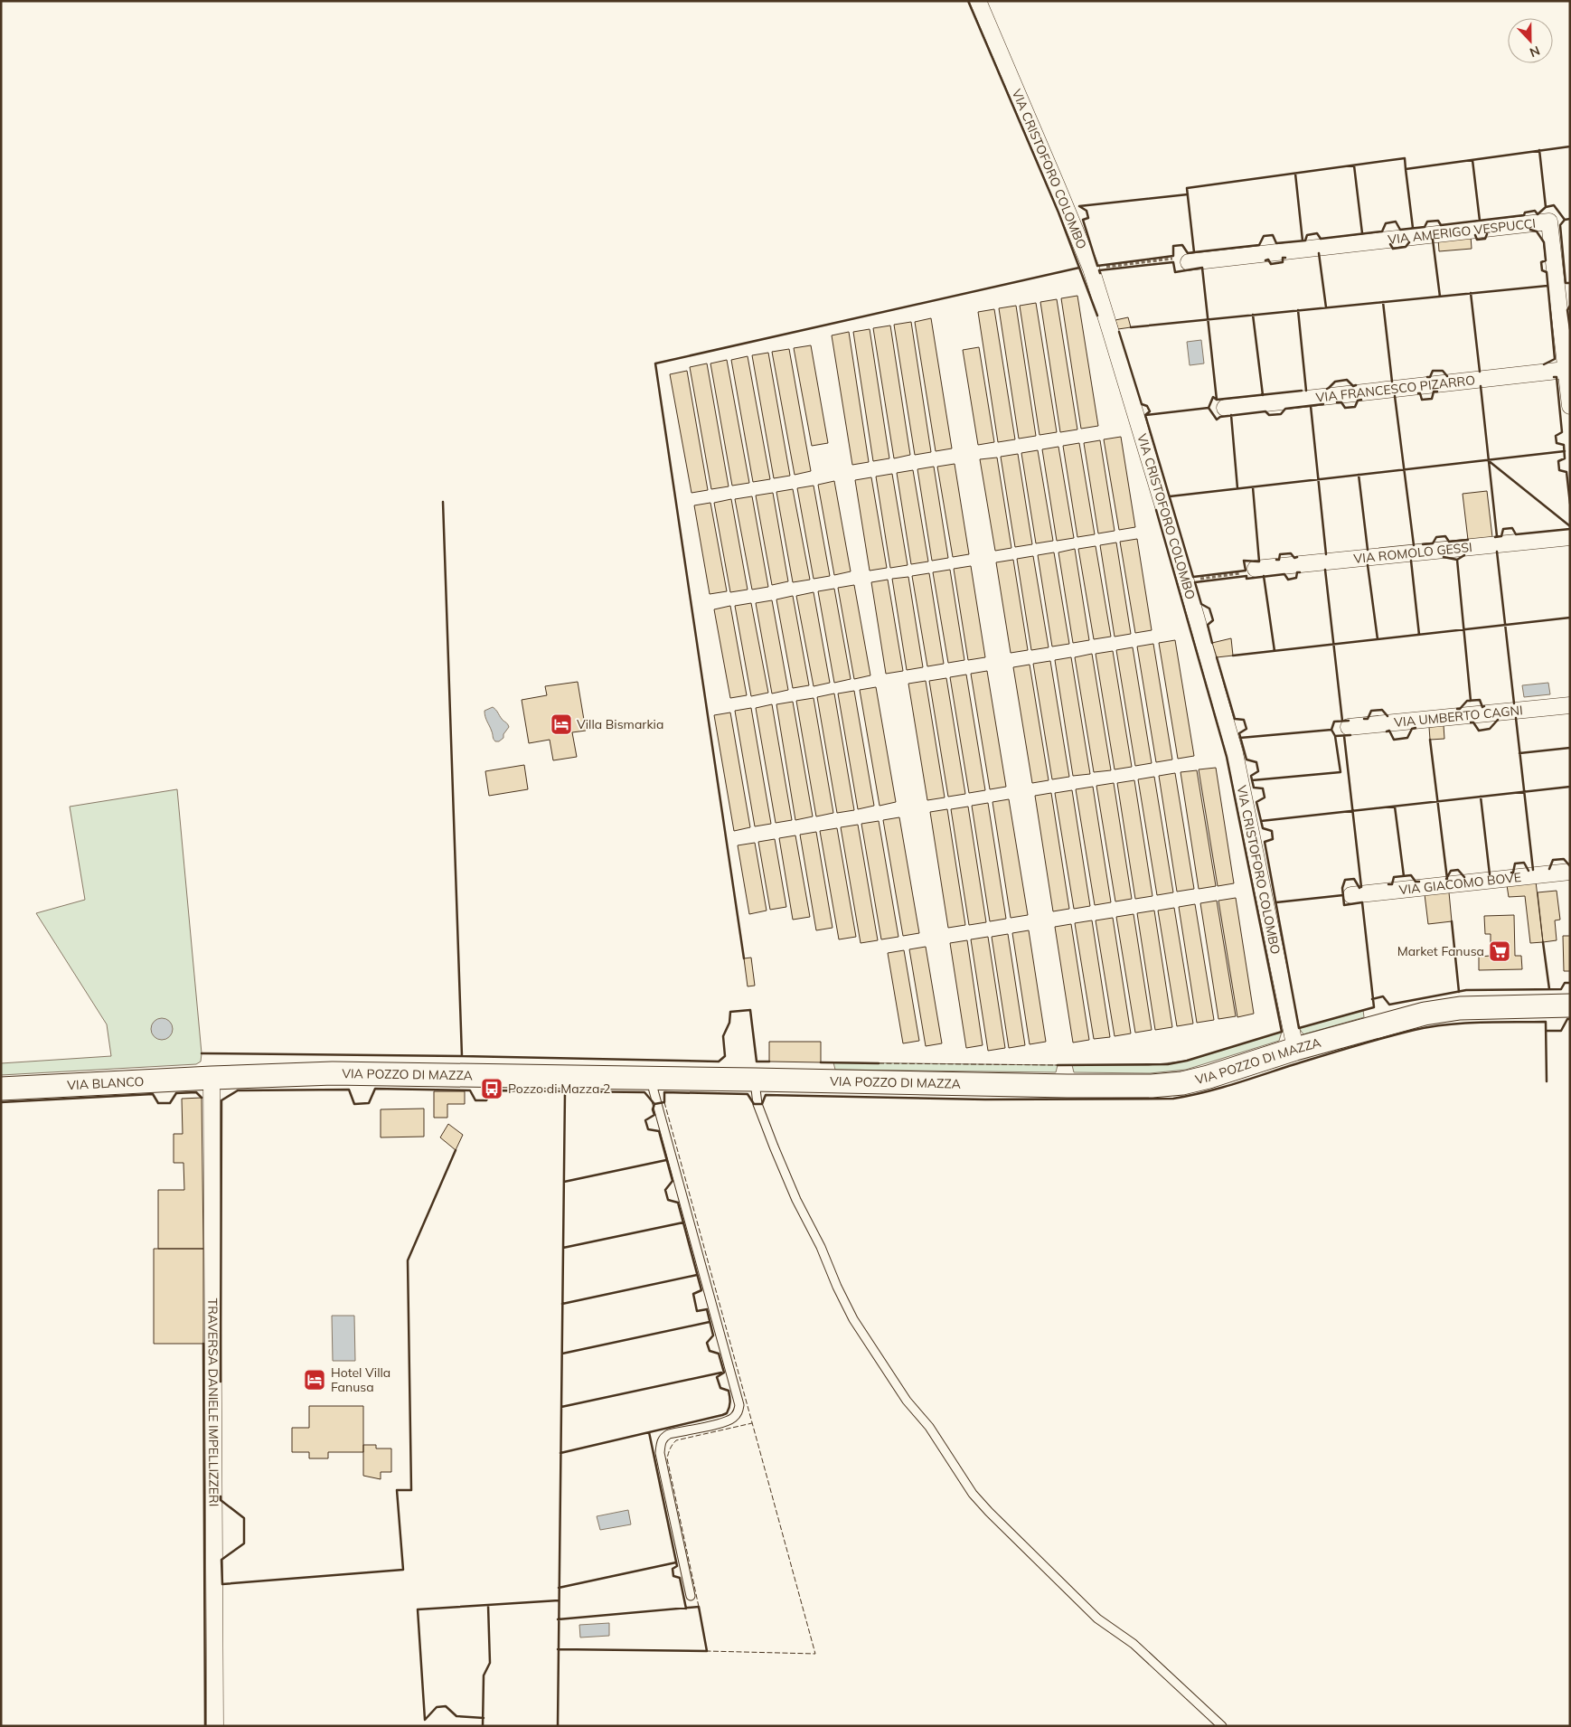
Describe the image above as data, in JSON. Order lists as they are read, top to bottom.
{
  "streets": {
    "street": [
      "VIA CRISTOFORO COLOMBO",
      "VIA AMERIGO VESPUCCI",
      "VIA FRANCESCO PIZARRO",
      "VIA ROMOLO GESSI",
      "VIA UMBERTO CAGNI",
      "VIA GIACOMO BOVE",
      "VIA POZZO DI MAZZA",
      "VIA BLANCO",
      "TRAVERSA DANIELE IMPELLIZZERI"
    ]
  },
  "crossings": [
    ["VIA CRISTOFORO COLOMBO", "VIA POZZO DI MAZZA"],
    ["VIA AMERIGO VESPUCCI", "VIA FRANCESCO PIZARRO"],
    ["VIA POZZO DI MAZZA", "VIA BLANCO"],
    ["VIA POZZO DI MAZZA", "TRAVERSA DANIELE IMPELLIZZERI"],
    ["VIA BLANCO", "TRAVERSA DANIELE IMPELLIZZERI"]
  ],
  "places": {
    "hotel": ["Villa Bismarkia", "Hotel Villa Fanusa"],
    "supermarket": ["Market Fanusa"],
    "bus stop": ["Pozzo di Mazza 2"]
  },
  "north": "bottom"
}
